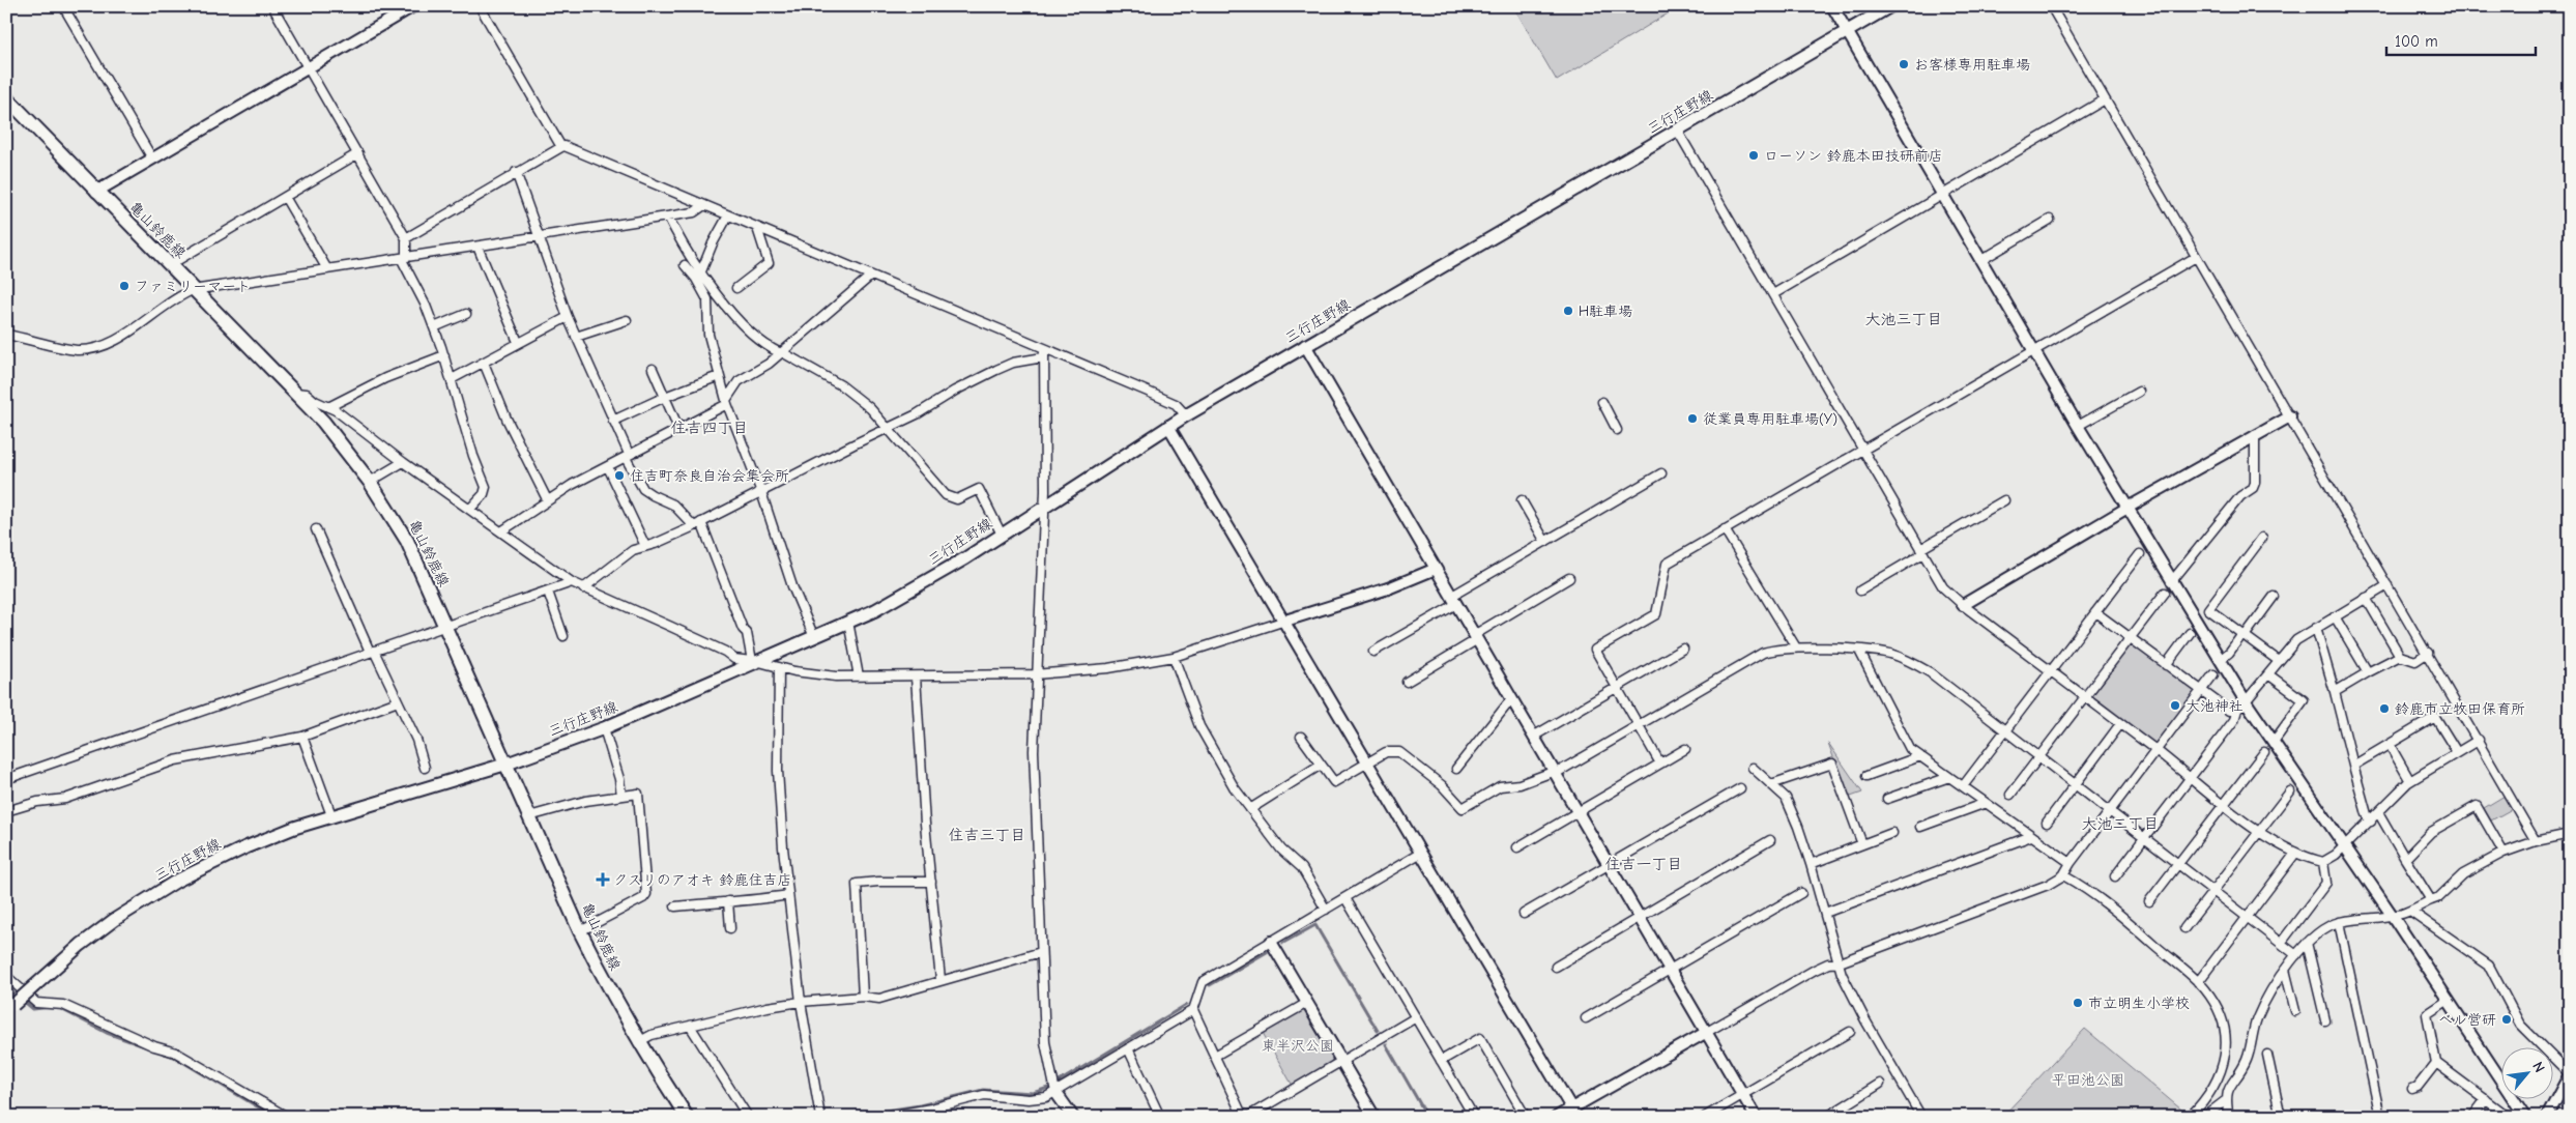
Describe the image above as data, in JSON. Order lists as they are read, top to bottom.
{
  "streets": {
    "main road": ["三行庄野線", "亀山鈴鹿線"]
  },
  "crossings": [
    ["三行庄野線", "亀山鈴鹿線"]
  ],
  "districts": [
    "大池三丁目",
    "住吉四丁目",
    "大池二丁目",
    "住吉三丁目",
    "住吉一丁目"
  ],
  "parks": ["東半沢公園", "平田池公園"],
  "places": {
    "other": [
      "お客様専用駐車場",
      "ローソン 鈴鹿本田技研前店",
      "ファミリーマート",
      "H駐車場",
      "従業員専用駐車場(Y)",
      "住吉町奈良自治会集会所",
      "大池神社",
      "鈴鹿市立牧田保育所",
      "市立明生小学校",
      "べル営研"
    ],
    "health": ["クスリのアオキ 鈴鹿住吉店"]
  },
  "scale_bar": "100 m",
  "north": "top right"
}
